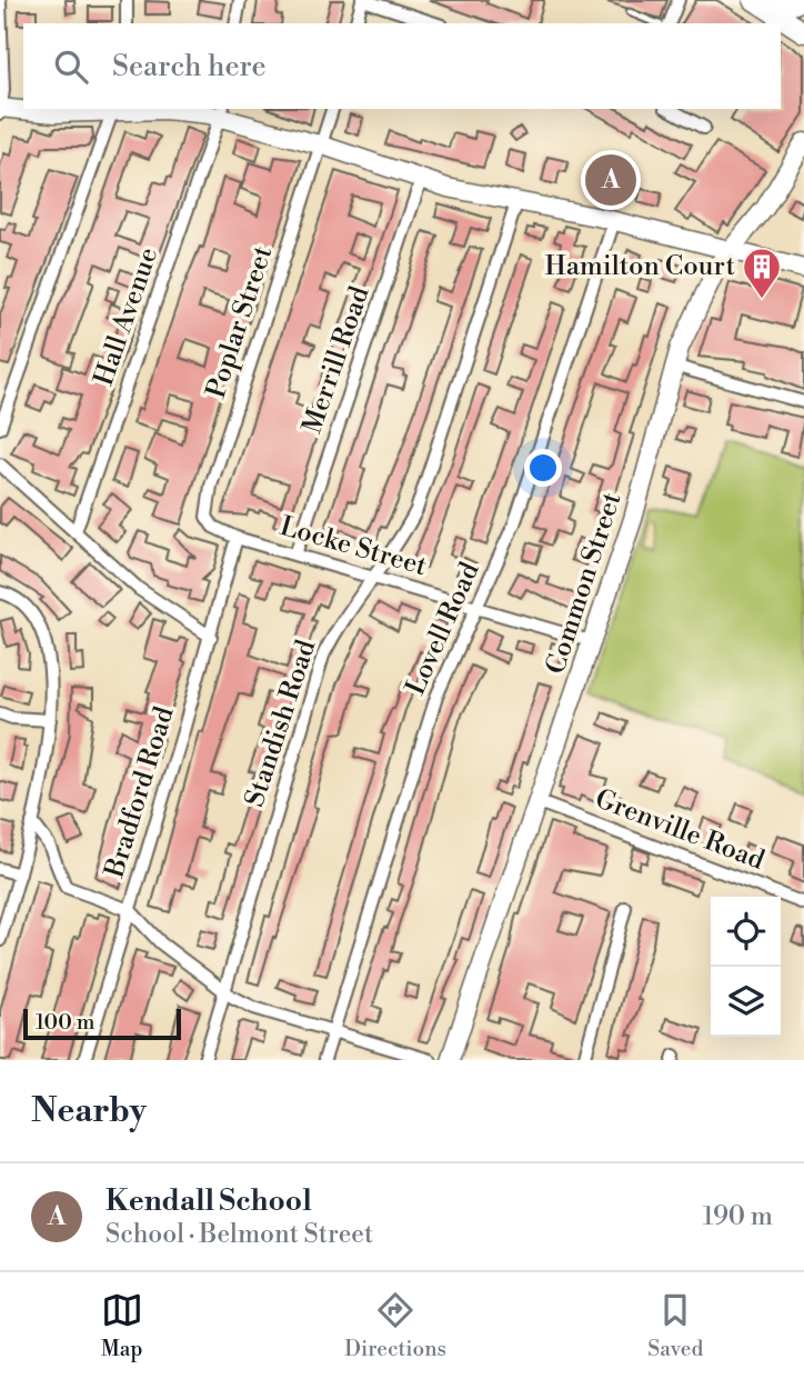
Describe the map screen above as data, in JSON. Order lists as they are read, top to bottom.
{
  "streets": {
    "main road": ["Common Street"],
    "street": [
      "Hall Avenue",
      "Poplar Street",
      "Merrill Road",
      "Locke Street",
      "Lovell Road",
      "Standish Road",
      "Bradford Road",
      "Grenville Road"
    ]
  },
  "crossings": [
    ["Poplar Street", "Locke Street"],
    ["Poplar Street", "Bradford Road"],
    ["Merrill Road", "Locke Street"],
    ["Locke Street", "Common Street"],
    ["Locke Street", "Lovell Road"],
    ["Locke Street", "Standish Road"],
    ["Locke Street", "Bradford Road"],
    ["Common Street", "Grenville Road"]
  ],
  "places": {
    "building": ["Hamilton Court"]
  },
  "scale_bar": "100 m",
  "page": {
    "search": "Search here",
    "pins": "A",
    "scale": "100 m",
    "heading": "Nearby",
    "list": [
      {
        "mark": "A",
        "name": "Kendall School",
        "note": "School · Belmont Street",
        "value": "190 m"
      }
    ],
    "nav": ["Map", "Directions", "Saved"]
  }
}
